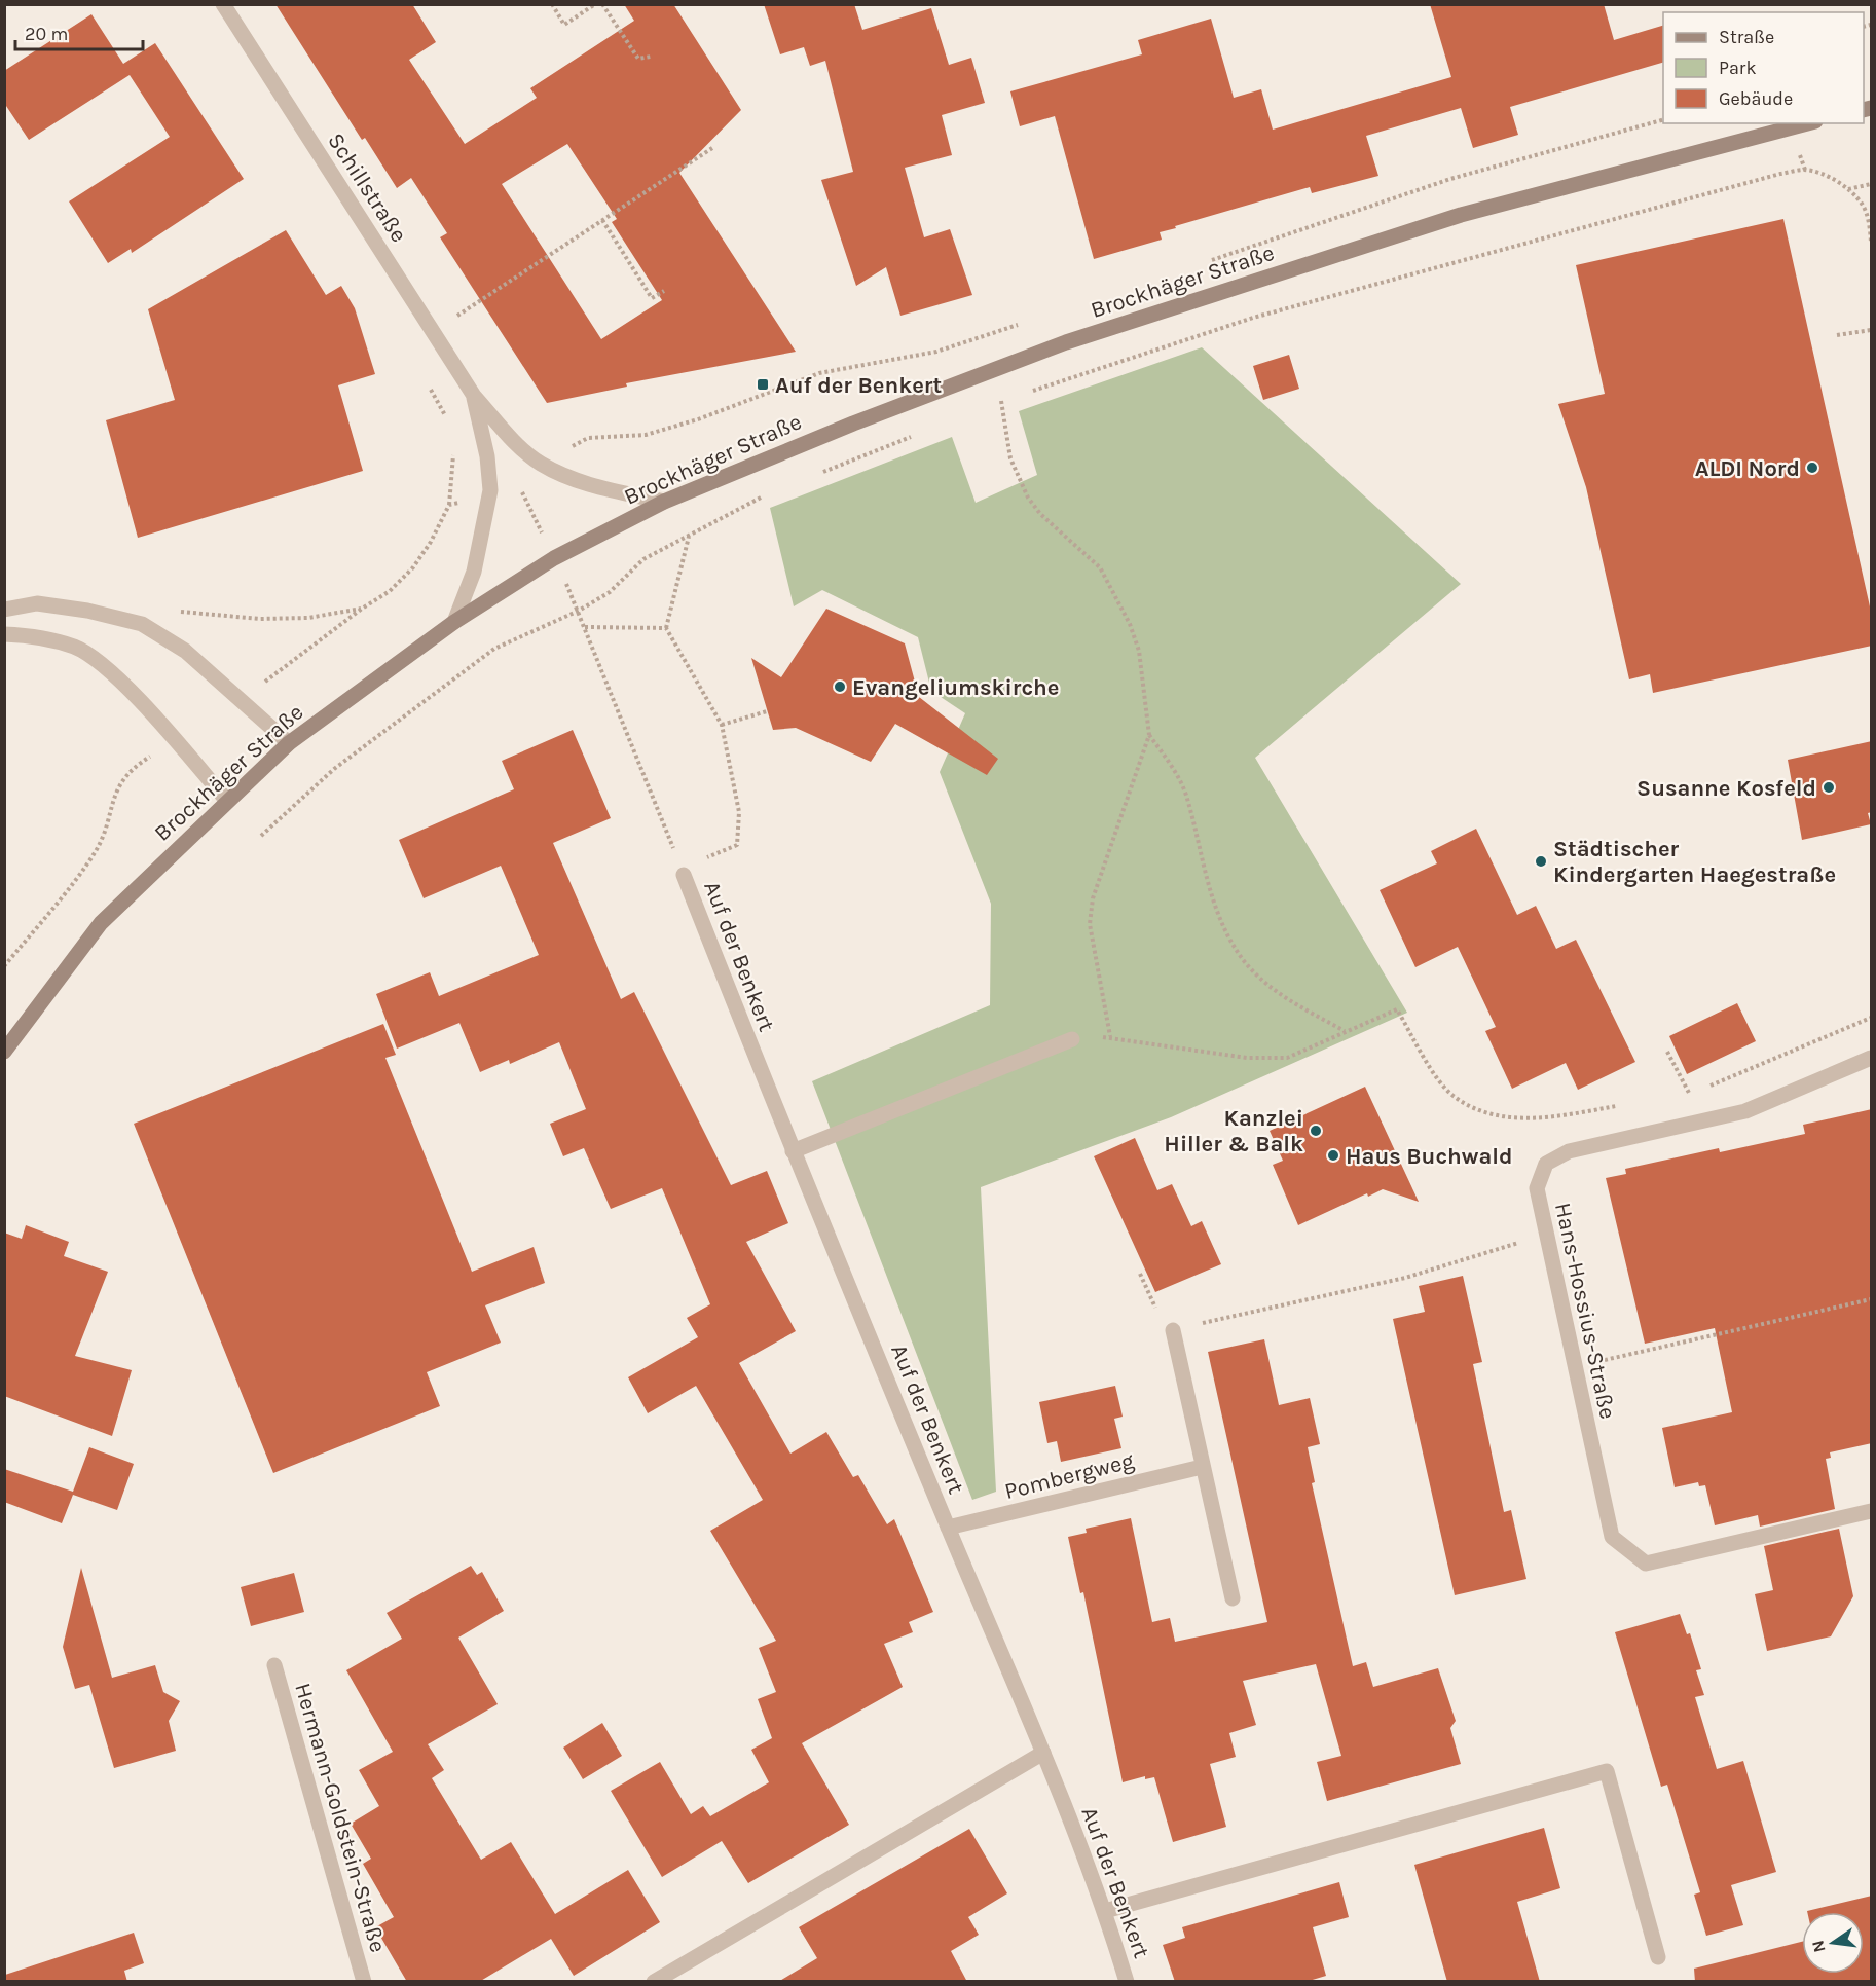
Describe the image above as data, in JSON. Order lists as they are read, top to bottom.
{
  "streets": {
    "main road": ["Brockhäger Straße"],
    "street": [
      "Schillstraße",
      "Auf der Benkert",
      "Hans-Hossius-Straße",
      "Pombergweg",
      "Hermann-Goldstein-Straße"
    ]
  },
  "crossings": [
    ["Schillstraße", "Brockhäger Straße"],
    ["Auf der Benkert", "Pombergweg"]
  ],
  "places": {
    "transit": ["Auf der Benkert"],
    "other": [
      "ALDI Nord",
      "Evangeliumskirche",
      "Susanne Kosfeld",
      "Städtischer Kindergarten Haegestraße",
      "Kanzlei Hiller & Balk",
      "Haus Buchwald"
    ]
  },
  "legend": ["Straße", "Park", "Gebäude"],
  "scale_bar": "20 m",
  "north": "left"
}
